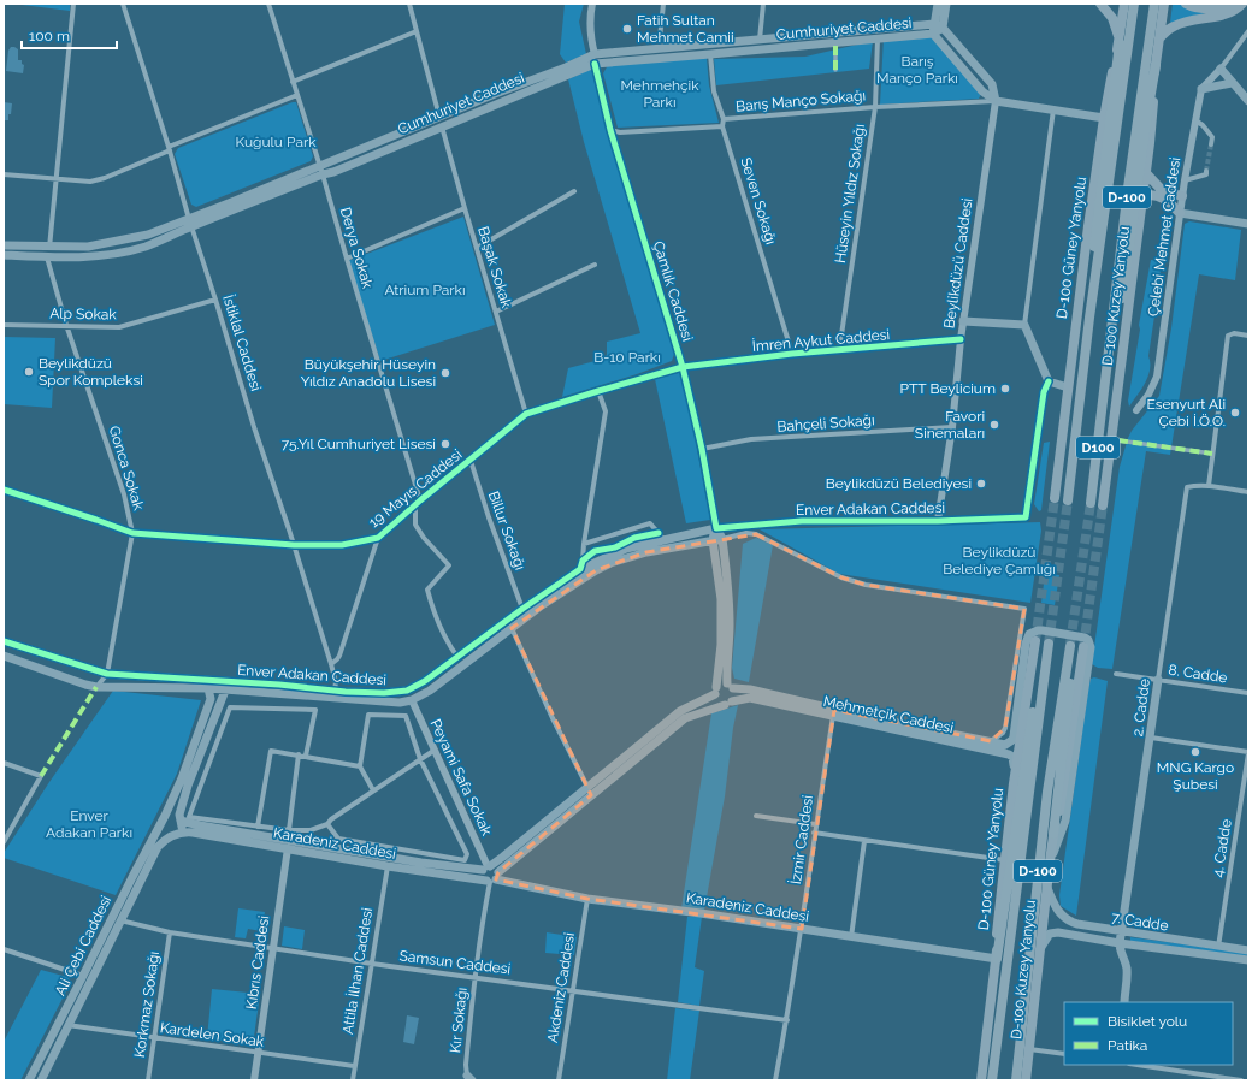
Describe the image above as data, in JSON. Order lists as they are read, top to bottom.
{
  "streets": {
    "highway": ["D-100", "D100"],
    "main road": [
      "Cumhuriyet Caddesi",
      "D-100 Güney Yanyolu",
      "Beylikdüzü Caddesi",
      "D-100 Kuzey Yanyolu",
      "Enver Adakan Caddesi",
      "2. Cadde",
      "Mehmetçik Caddesi",
      "Karadeniz Caddesi",
      "7. Cadde",
      "Ali Çebi Caddesi"
    ],
    "street": [
      "Barış Manço Sokağı",
      "Hüseyin Yıldız Sokağı",
      "Seven Sokağı",
      "Çelebi Mehmet Caddesi",
      "Derya Sokak",
      "Başak Sokak",
      "Çamlık Caddesi",
      "Alp Sokak",
      "İmren Aykut Caddesi",
      "İstiklal Caddesi",
      "Bahçeli Sokağı",
      "Gonca Sokak",
      "19 Mayıs Caddesi",
      "Billur Sokağı",
      "8. Cadde",
      "Peyami Safa Sokak",
      "İzmir Caddesi",
      "4. Cadde",
      "Kıbrıs Caddesi",
      "Samsun Caddesi",
      "Attila İlhan Caddesi",
      "Akdeniz Caddesi",
      "Korkmaz Sokağı",
      "Kır Sokağı",
      "Kardelen Sokak"
    ]
  },
  "crossings": [
    ["Cumhuriyet Caddesi", "Hüseyin Yıldız Sokağı"],
    ["Cumhuriyet Caddesi", "Seven Sokağı"],
    ["Cumhuriyet Caddesi", "Derya Sokak"],
    ["Cumhuriyet Caddesi", "Beylikdüzü Caddesi"],
    ["Cumhuriyet Caddesi", "Başak Sokak"],
    ["Cumhuriyet Caddesi", "Çamlık Caddesi"],
    ["Cumhuriyet Caddesi", "İstiklal Caddesi"],
    ["Cumhuriyet Caddesi", "Gonca Sokak"],
    ["Barış Manço Sokağı", "Hüseyin Yıldız Sokağı"],
    ["Barış Manço Sokağı", "Seven Sokağı"],
    ["Barış Manço Sokağı", "Beylikdüzü Caddesi"],
    ["Barış Manço Sokağı", "Çamlık Caddesi"],
    ["Hüseyin Yıldız Sokağı", "İmren Aykut Caddesi"],
    ["D-100", "D100"],
    ["Seven Sokağı", "İmren Aykut Caddesi"],
    ["Derya Sokak", "19 Mayıs Caddesi"],
    ["Derya Sokak", "Enver Adakan Caddesi"],
    ["D-100 Güney Yanyolu", "Mehmetçik Caddesi"],
    ["D-100 Güney Yanyolu", "Karadeniz Caddesi"],
    ["Beylikdüzü Caddesi", "İmren Aykut Caddesi"],
    ["Beylikdüzü Caddesi", "Bahçeli Sokağı"],
    ["Beylikdüzü Caddesi", "Enver Adakan Caddesi"],
    ["Başak Sokak", "19 Mayıs Caddesi"],
    ["Çamlık Caddesi", "İmren Aykut Caddesi"],
    ["Çamlık Caddesi", "Bahçeli Sokağı"],
    ["Çamlık Caddesi", "19 Mayıs Caddesi"],
    ["Çamlık Caddesi", "Enver Adakan Caddesi"],
    ["D-100 Kuzey Yanyolu", "7. Cadde"],
    ["Alp Sokak", "İstiklal Caddesi"],
    ["Alp Sokak", "Gonca Sokak"],
    ["İmren Aykut Caddesi", "19 Mayıs Caddesi"],
    ["İstiklal Caddesi", "19 Mayıs Caddesi"],
    ["İstiklal Caddesi", "Enver Adakan Caddesi"],
    ["Gonca Sokak", "19 Mayıs Caddesi"],
    ["Gonca Sokak", "Enver Adakan Caddesi"],
    ["19 Mayıs Caddesi", "Billur Sokağı"],
    ["Enver Adakan Caddesi", "Billur Sokağı"],
    ["Enver Adakan Caddesi", "Peyami Safa Sokak"],
    ["Enver Adakan Caddesi", "Ali Çebi Caddesi"],
    ["8. Cadde", "2. Cadde"],
    ["2. Cadde", "7. Cadde"],
    ["Mehmetçik Caddesi", "İzmir Caddesi"],
    ["Mehmetçik Caddesi", "Karadeniz Caddesi"],
    ["Mehmetçik Caddesi", "Kır Sokağı"],
    ["Peyami Safa Sokak", "Karadeniz Caddesi"],
    ["İzmir Caddesi", "Karadeniz Caddesi"],
    ["İzmir Caddesi", "Samsun Caddesi"],
    ["Karadeniz Caddesi", "Ali Çebi Caddesi"],
    ["Karadeniz Caddesi", "Kıbrıs Caddesi"],
    ["Karadeniz Caddesi", "Attila İlhan Caddesi"],
    ["Karadeniz Caddesi", "Akdeniz Caddesi"],
    ["Karadeniz Caddesi", "Kır Sokağı"],
    ["4. Cadde", "7. Cadde"],
    ["Ali Çebi Caddesi", "Samsun Caddesi"],
    ["Ali Çebi Caddesi", "Kardelen Sokak"],
    ["Kıbrıs Caddesi", "Samsun Caddesi"],
    ["Kıbrıs Caddesi", "Kardelen Sokak"],
    ["Samsun Caddesi", "Attila İlhan Caddesi"],
    ["Samsun Caddesi", "Akdeniz Caddesi"],
    ["Samsun Caddesi", "Korkmaz Sokağı"],
    ["Samsun Caddesi", "Kır Sokağı"],
    ["Attila İlhan Caddesi", "Kardelen Sokak"],
    ["Korkmaz Sokağı", "Kardelen Sokak"]
  ],
  "parks": [
    "Barış Manço Parkı",
    "Mehmehçik Parkı",
    "Kuğulu Park",
    "Atrium Parkı",
    "B-10 Parkı",
    "Beylikdüzü Belediye Çamlığı",
    "Enver Adakan Parkı"
  ],
  "places": [
    "Fatih Sultan Mehmet Camii",
    "Beylikdüzü Spor Kompleksi",
    "Büyükşehir Hüseyin Yıldız Anadolu Lisesi",
    "PTT Beylicium",
    "Esenyurt Ali Çebi İ.Ö.O.",
    "Favori Sinemaları",
    "75.Yıl Cumhuriyet Lisesi",
    "Beylikdüzü Belediyesi",
    "MNG Kargo Şubesi"
  ],
  "legend": ["Bisiklet yolu", "Patika"],
  "scale_bar": "100 m"
}
